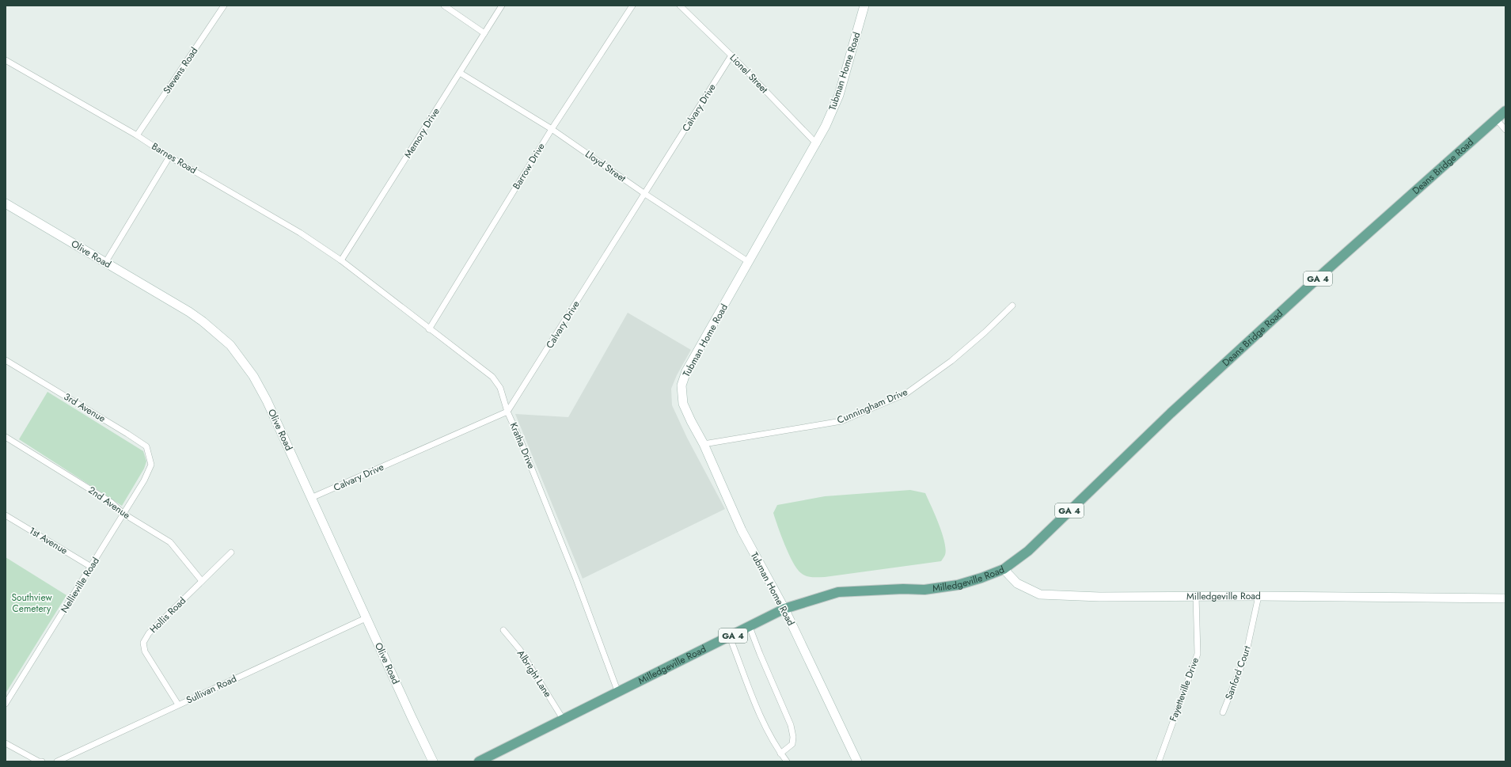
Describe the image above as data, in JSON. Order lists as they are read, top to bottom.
{
  "streets": {
    "main road": ["Deans Bridge Road", "GA 4", "Milledgeville Road"],
    "street": [
      "Stevens Road",
      "Tubman Home Road",
      "Lionel Street",
      "Calvary Drive",
      "Memory Drive",
      "Barnes Road",
      "Barrow Drive",
      "Lloyd Street",
      "Olive Road",
      "Cunningham Drive",
      "3rd Avenue",
      "Kratha Drive",
      "2nd Avenue",
      "1st Avenue",
      "Nellieville Road",
      "Hollis Road",
      "Sanford Court",
      "Albright Lane",
      "Sullivan Road",
      "Fayetteville Drive"
    ]
  },
  "crossings": [
    ["Stevens Road", "Barnes Road"],
    ["Tubman Home Road", "Lionel Street"],
    ["Tubman Home Road", "Lloyd Street"],
    ["Tubman Home Road", "Cunningham Drive"],
    ["Tubman Home Road", "Milledgeville Road"],
    ["Lionel Street", "Calvary Drive"],
    ["Calvary Drive", "Lloyd Street"],
    ["Calvary Drive", "Olive Road"],
    ["Calvary Drive", "Kratha Drive"],
    ["Memory Drive", "Barnes Road"],
    ["Memory Drive", "Lloyd Street"],
    ["Memory Drive", "Kratha Drive"],
    ["Barnes Road", "Kratha Drive"],
    ["Barrow Drive", "Lloyd Street"],
    ["Barrow Drive", "Kratha Drive"],
    ["Deans Bridge Road", "Milledgeville Road"],
    ["Olive Road", "Sullivan Road"],
    ["3rd Avenue", "Nellieville Road"],
    ["Kratha Drive", "Milledgeville Road"],
    ["2nd Avenue", "Nellieville Road"],
    ["2nd Avenue", "Hollis Road"],
    ["1st Avenue", "Nellieville Road"],
    ["Milledgeville Road", "Sanford Court"],
    ["Milledgeville Road", "Albright Lane"],
    ["Milledgeville Road", "Fayetteville Drive"],
    ["Hollis Road", "Sullivan Road"]
  ],
  "parks": ["Southview Cemetery"]
}
